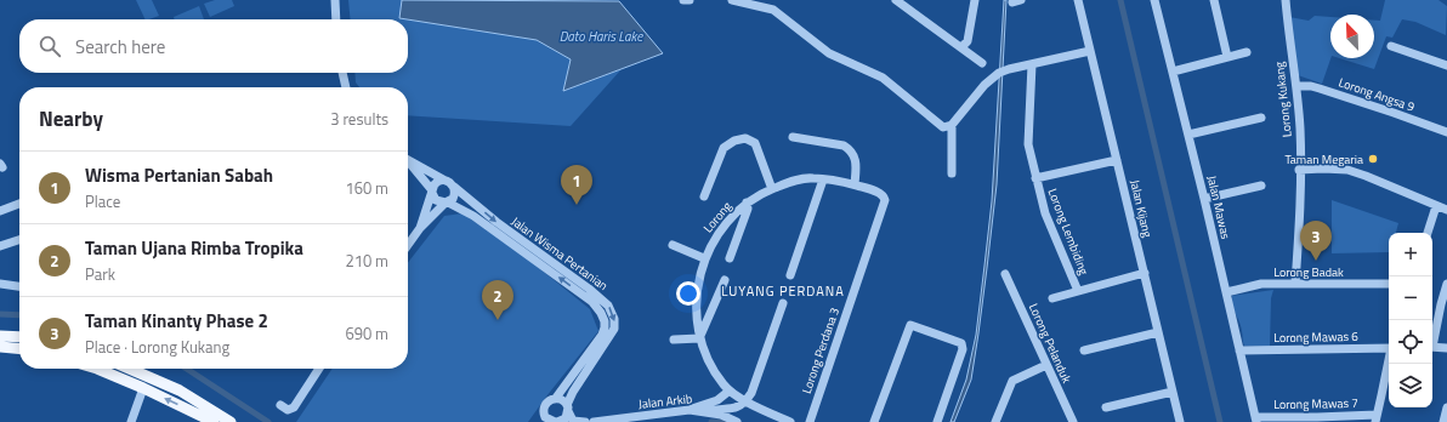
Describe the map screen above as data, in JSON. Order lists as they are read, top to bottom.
{
  "streets": {
    "street": [
      "Lorong Angsa 9",
      "Lorong Kukang",
      "Jalan Mawas",
      "Jalan Kijang",
      "Lorong",
      "Lorong Lembiding",
      "Jalan Wisma Pertanian",
      "Lorong Badak",
      "Lorong Mawas 6",
      "Lorong Pelanduk",
      "Lorong Perdana 3",
      "Jalan Arkib",
      "Lorong Mawas 7"
    ]
  },
  "crossings": [
    ["Lorong Angsa 9", "Lorong Kukang"],
    ["Lorong Kukang", "Lorong Badak"],
    ["Jalan Mawas", "Lorong Badak"],
    ["Jalan Mawas", "Lorong Mawas 6"],
    ["Jalan Mawas", "Lorong Mawas 7"],
    ["Lorong", "Lorong Perdana 3"]
  ],
  "districts": ["LUYANG PERDANA"],
  "water": ["Dato Haris Lake"],
  "places": ["Taman Megaria"],
  "north": "top left",
  "page": {
    "search": "Search here",
    "heading": ["Nearby", "3 results"],
    "list": [
      {
        "mark": "1",
        "name": "Wisma Pertanian Sabah",
        "note": "Place",
        "value": "160 m"
      },
      {
        "mark": "2",
        "name": "Taman Ujana Rimba Tropika",
        "note": "Park",
        "value": "210 m"
      },
      {
        "mark": "3",
        "name": "Taman Kinanty Phase 2",
        "note": "Place · Lorong Kukang",
        "value": "690 m"
      }
    ],
    "pins": ["1", "3", "2"],
    "map_buttons": ["+", "−"]
  }
}
